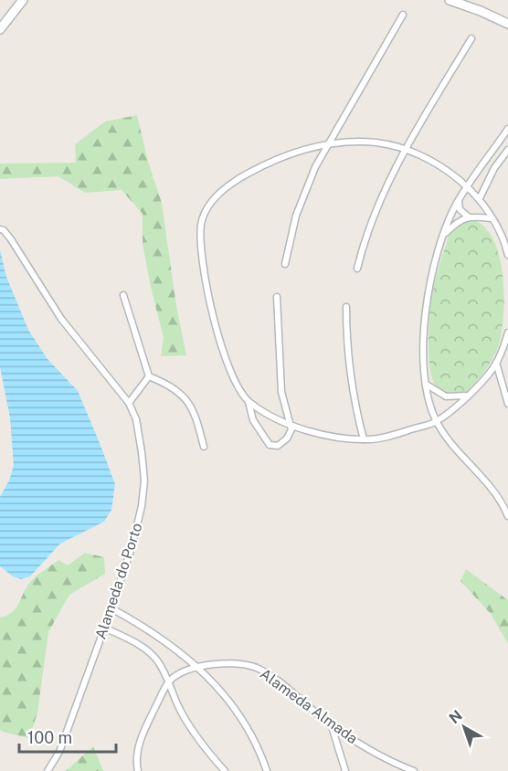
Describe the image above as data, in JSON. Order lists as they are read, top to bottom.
{
  "streets": {
    "street": ["Alameda do Porto", "Alameda Almada"]
  },
  "scale_bar": "100 m",
  "north": "top left"
}
